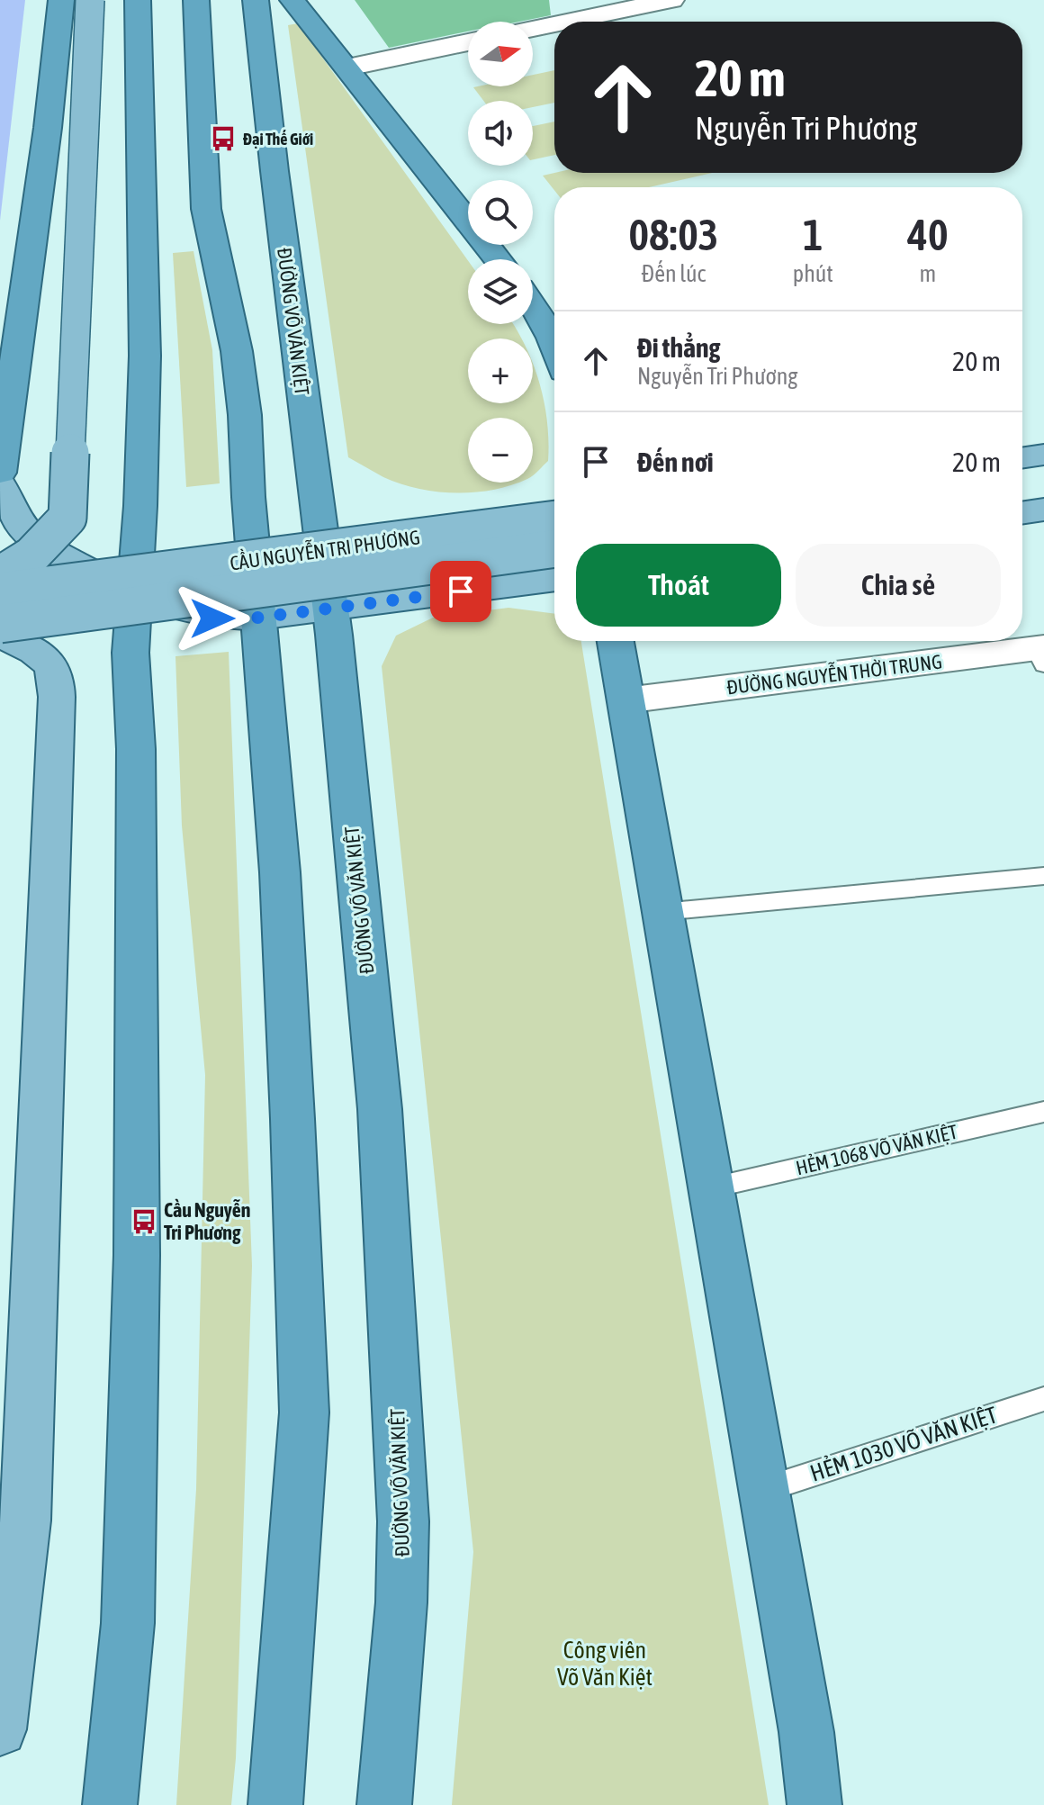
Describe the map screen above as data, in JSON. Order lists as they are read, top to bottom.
{
  "streets": {
    "highway": ["ĐƯỜNG VÕ VĂN KIỆT"],
    "main road": ["CẦU NGUYỄN TRI PHƯƠNG"],
    "street": ["ĐƯỜNG NGUYỄN THỜI TRUNG"],
    "lane": ["HẺM 1068 VÕ VĂN KIỆT", "HẺM 1030 VÕ VĂN KIỆT"]
  },
  "parks": ["Công viên Võ Văn Kiệt"],
  "places": {
    "bus stop": ["Đại Thế Giới", "Cầu Nguyễn Tri Phương"]
  },
  "north": "right",
  "page": {
    "map_buttons": ["+", "−"],
    "turn": ["20 m", "Nguyễn Tri Phương"],
    "eta": [
      "08:03",
      "Đến lúc",
      "1",
      "phút",
      "40",
      "m"
    ],
    "list": [
      {
        "name": "Đi thẳng",
        "note": "Nguyễn Tri Phương",
        "value": "20 m"
      },
      {
        "name": "Đến nơi",
        "value": "20 m"
      }
    ],
    "buttons": ["Thoát", "Chia sẻ"]
  }
}
